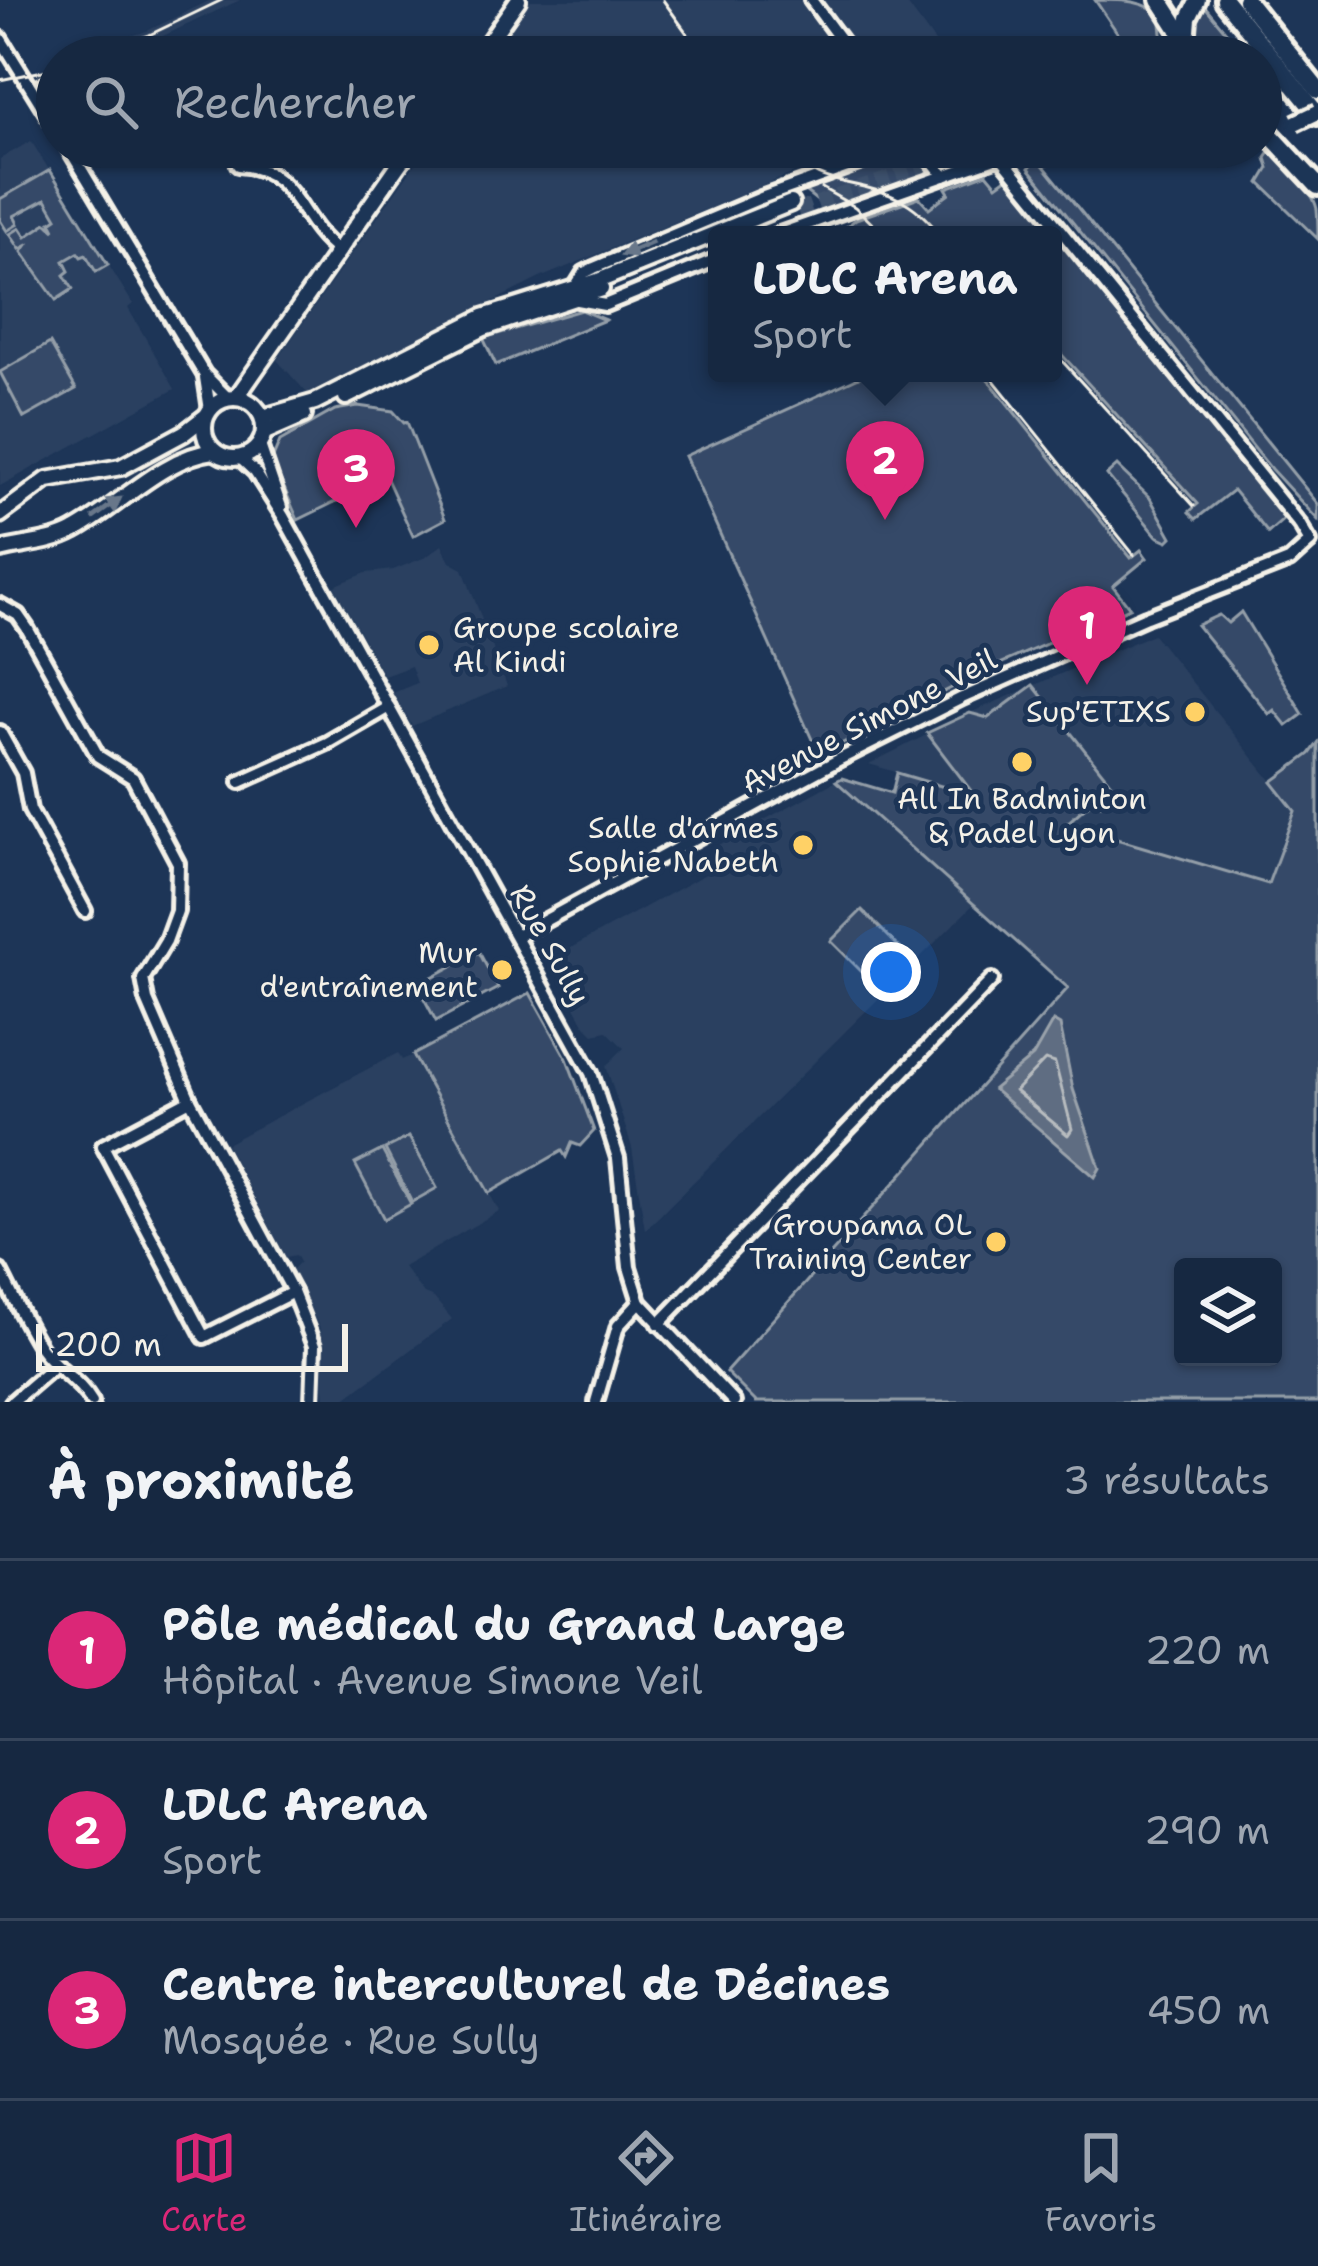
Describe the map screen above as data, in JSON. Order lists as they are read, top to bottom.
{
  "streets": {
    "street": ["Avenue Simone Veil", "Rue Sully"]
  },
  "crossings": [
    ["Avenue Simone Veil", "Rue Sully"]
  ],
  "places": [
    "Groupe scolaire Al Kindi",
    "Sup'ETIXS",
    "All In Badminton & Padel Lyon",
    "Salle d'armes Sophie Nabeth",
    "Mur d'entraînement",
    "Groupama OL Training Center"
  ],
  "scale_bar": "200 m",
  "page": {
    "search": "Rechercher",
    "popup": ["LDLC Arena", "Sport"],
    "pins": ["2", "3", "1"],
    "scale": "200 m",
    "heading": ["À proximité", "3 résultats"],
    "list": [
      {
        "mark": "1",
        "name": "Pôle médical du Grand Large",
        "note": "Hôpital · Avenue Simone Veil",
        "value": "220 m"
      },
      {
        "mark": "2",
        "name": "LDLC Arena",
        "note": "Sport",
        "value": "290 m"
      },
      {
        "mark": "3",
        "name": "Centre interculturel de Décines",
        "note": "Mosquée · Rue Sully",
        "value": "450 m"
      }
    ],
    "nav": ["Carte", "Itinéraire", "Favoris"]
  }
}
